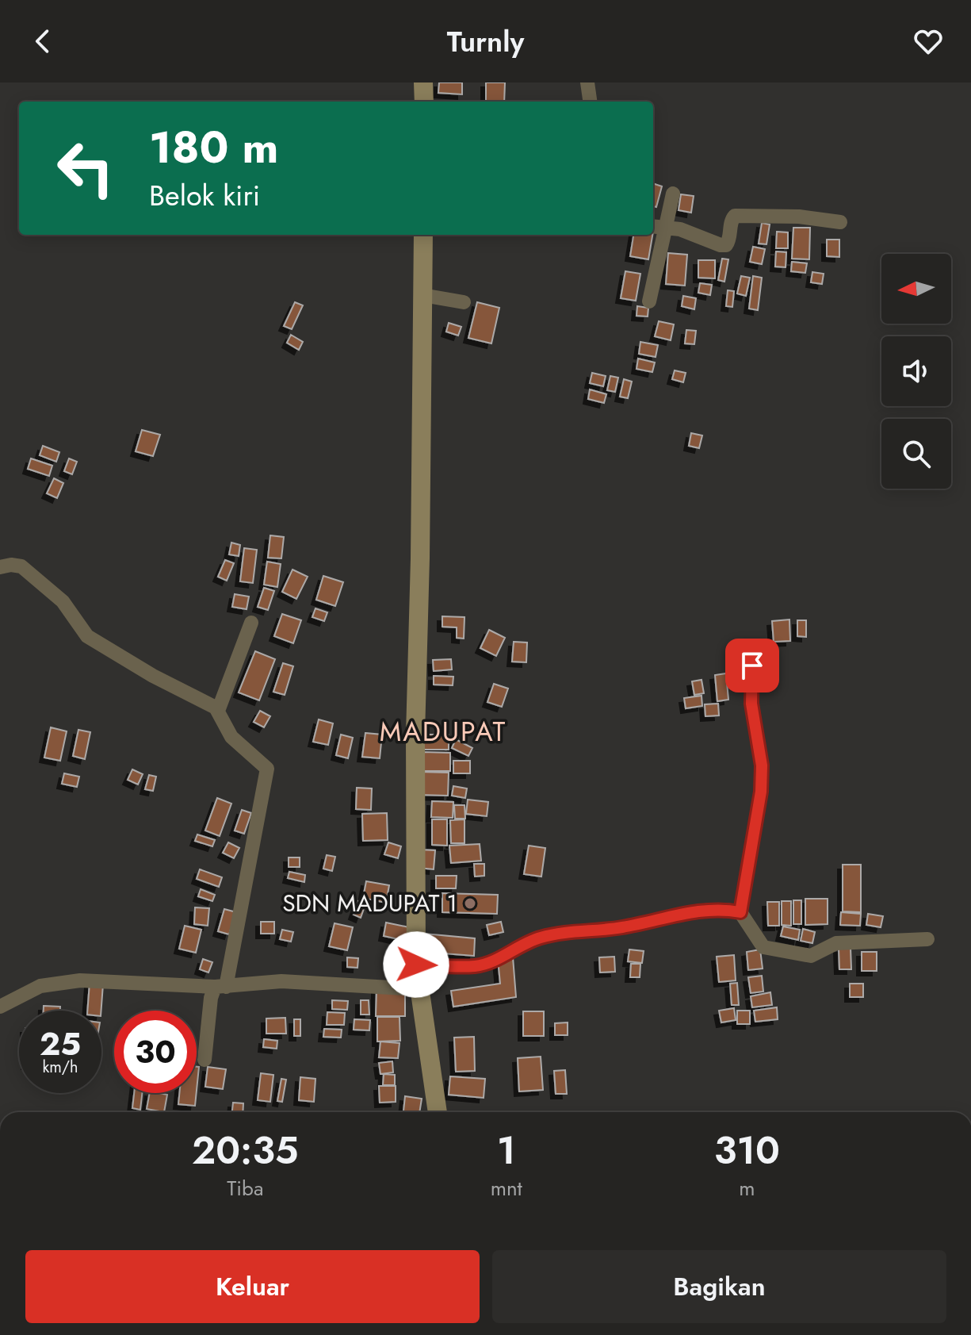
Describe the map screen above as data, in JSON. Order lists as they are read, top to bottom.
{
  "districts": ["MADUPAT"],
  "places": ["SDN MADUPAT 1"],
  "north": "left",
  "page": {
    "header": "Turnly",
    "turn": ["180 m", "Belok kiri"],
    "speed": "25 km/h",
    "limit": "30",
    "eta": [
      "20:35",
      "Tiba",
      "1",
      "mnt",
      "310",
      "m"
    ],
    "buttons": ["Keluar", "Bagikan"]
  }
}
